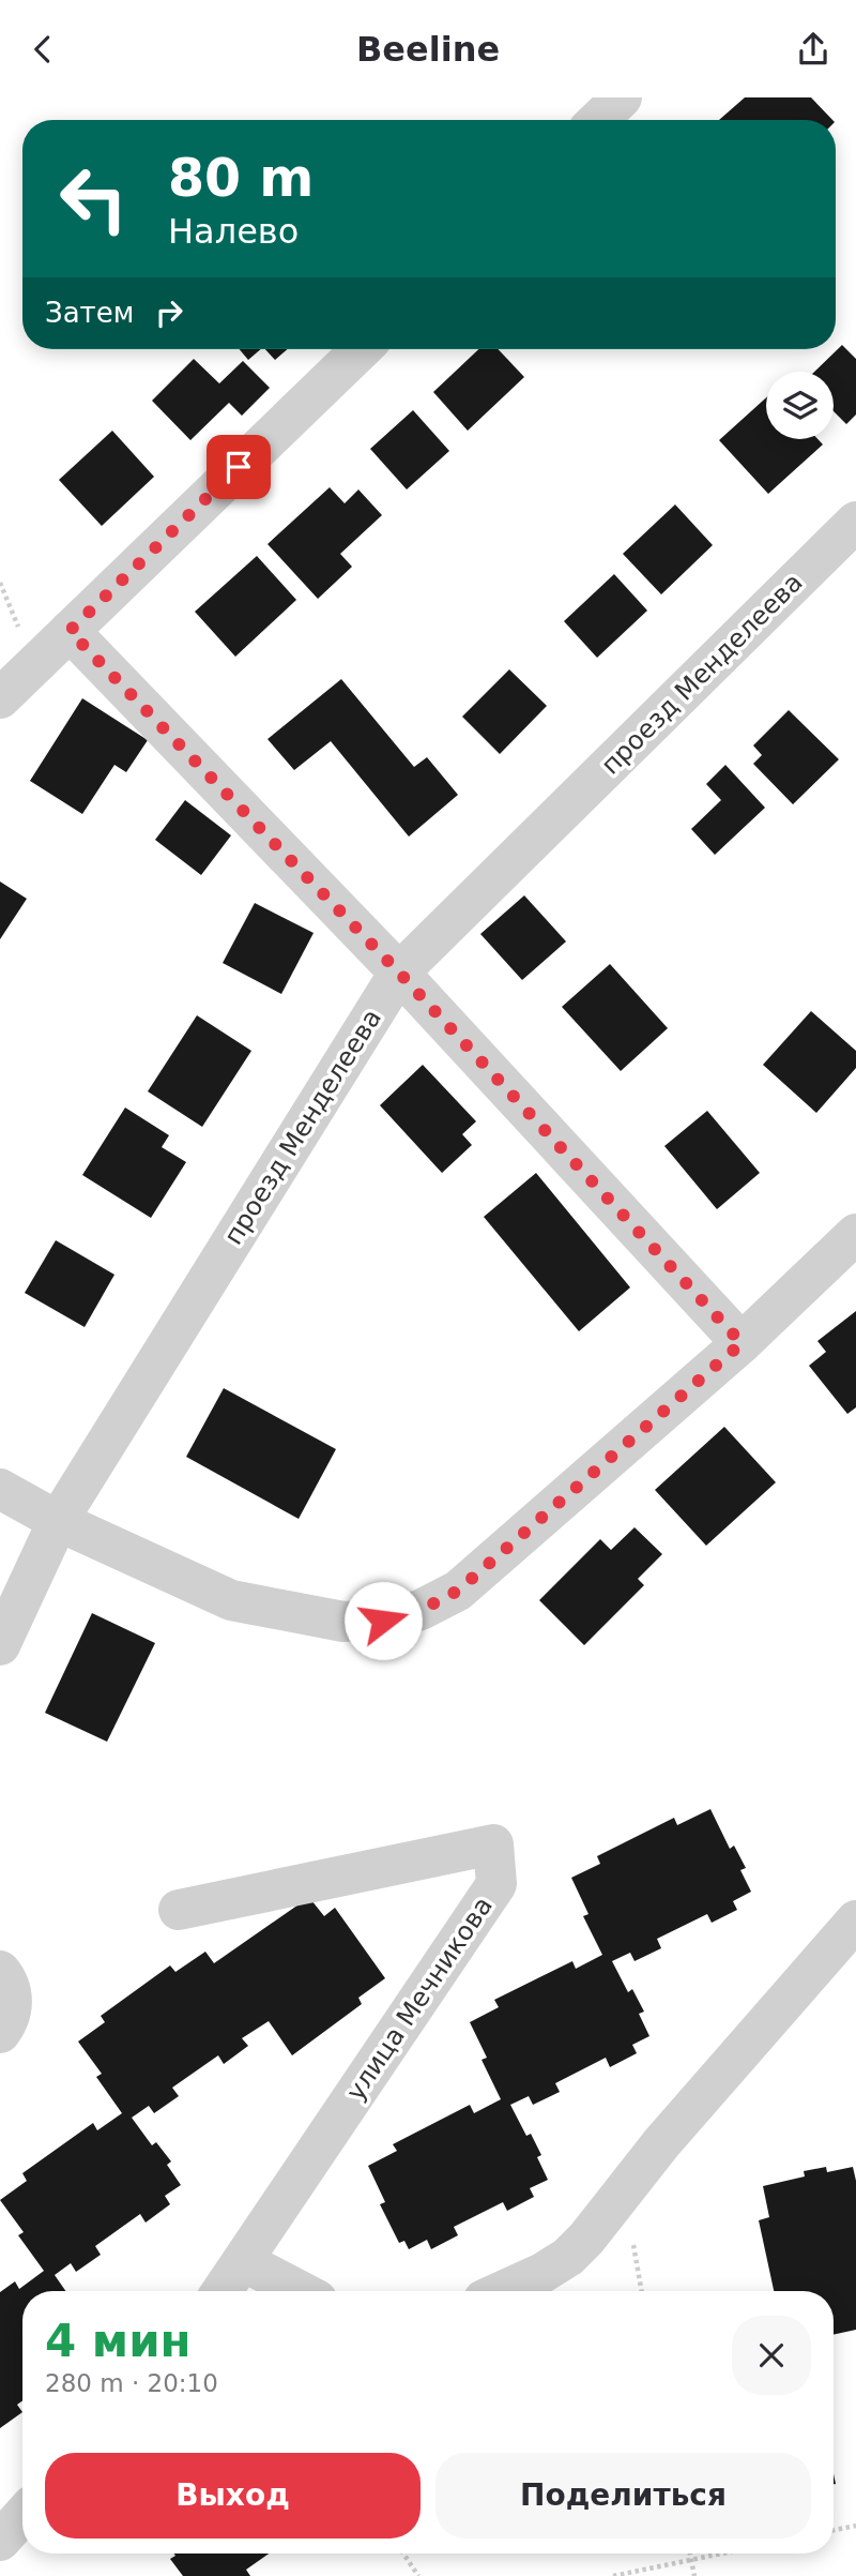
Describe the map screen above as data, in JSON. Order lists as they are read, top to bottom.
{
  "streets": {
    "street": ["проезд Менделеева", "улица Мечникова"]
  },
  "page": {
    "header": "Beeline",
    "turn": ["80 m", "Налево"],
    "then": "Затем",
    "heading": ["4 мин", "280 m · 20:10"],
    "buttons": ["Выход", "Поделиться"]
  }
}
